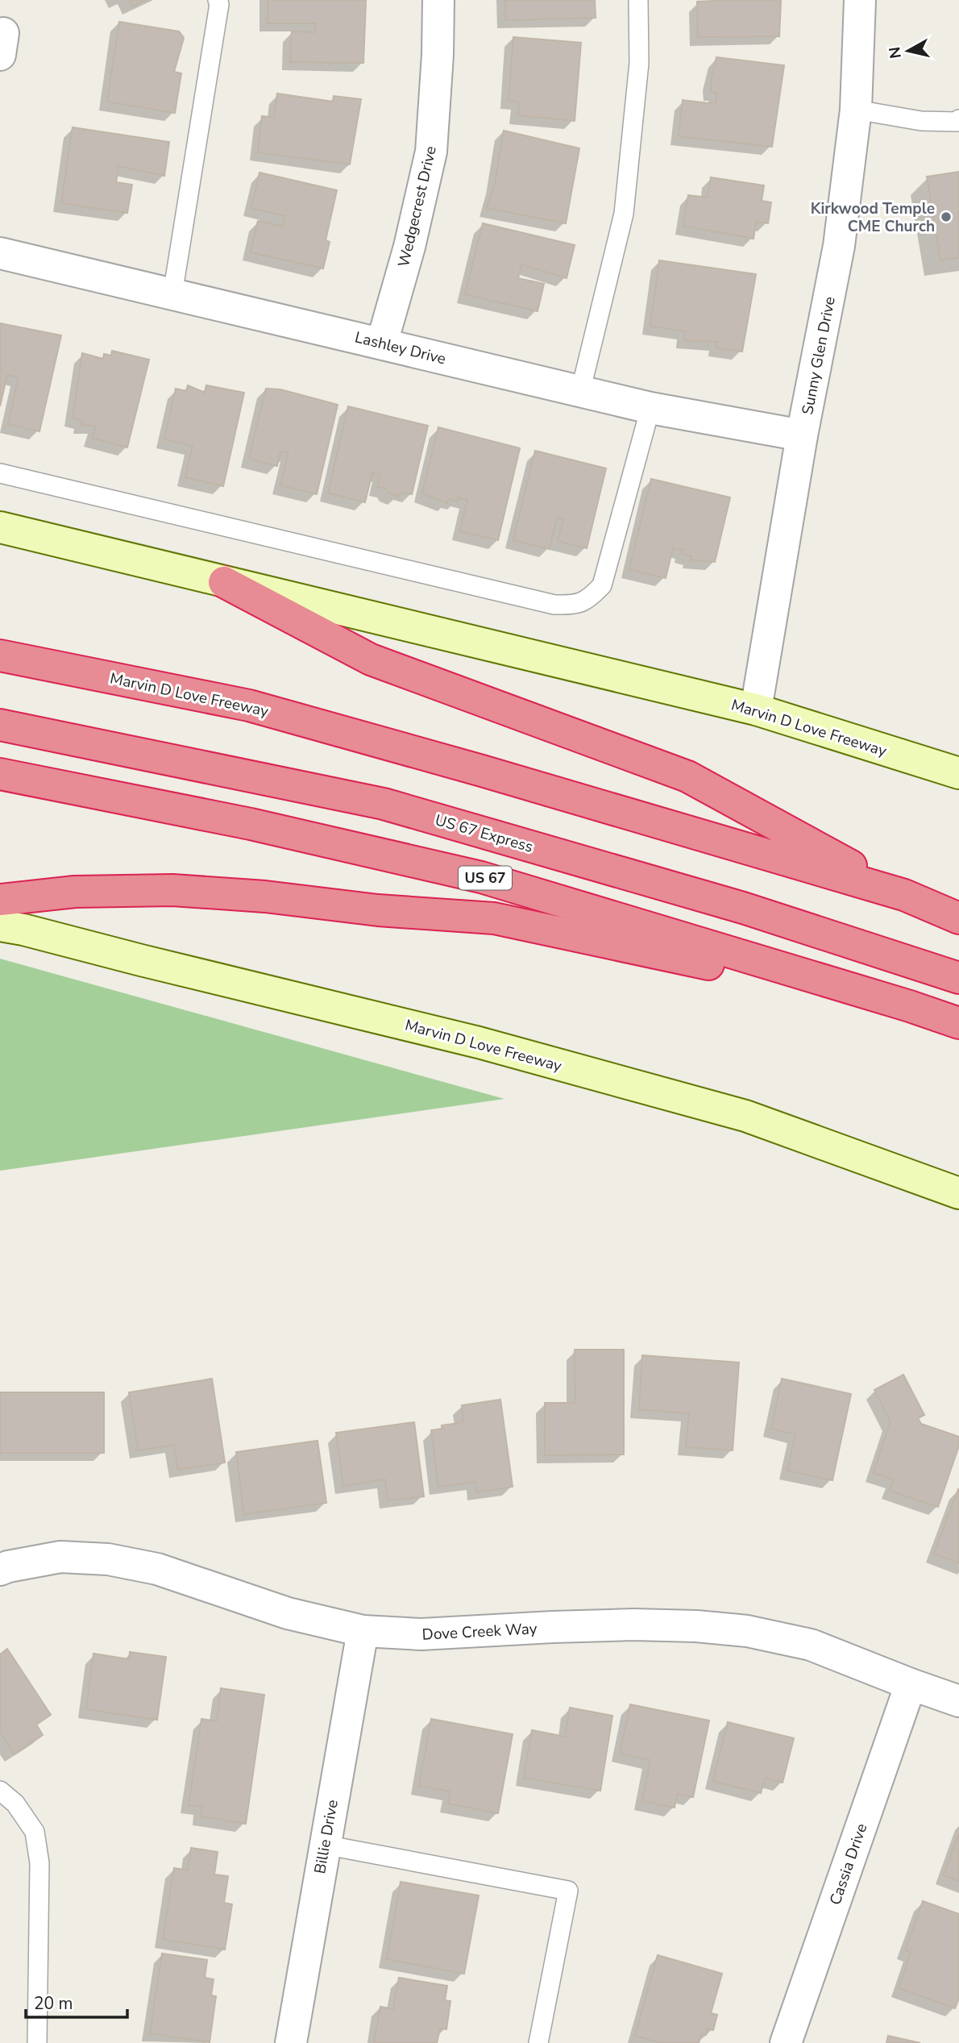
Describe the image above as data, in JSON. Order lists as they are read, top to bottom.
{
  "streets": {
    "highway": ["Marvin D Love Freeway", "US 67 Express", "US 67"],
    "street": [
      "Wedgecrest Drive",
      "Lashley Drive",
      "Sunny Glen Drive",
      "Dove Creek Way",
      "Billie Drive",
      "Cassia Drive"
    ]
  },
  "crossings": [
    ["Wedgecrest Drive", "Lashley Drive"],
    ["Lashley Drive", "Sunny Glen Drive"],
    ["Sunny Glen Drive", "Marvin D Love Freeway"],
    ["Dove Creek Way", "Billie Drive"],
    ["Dove Creek Way", "Cassia Drive"]
  ],
  "places": ["Kirkwood Temple CME Church"],
  "scale_bar": "20 m",
  "north": "left"
}
